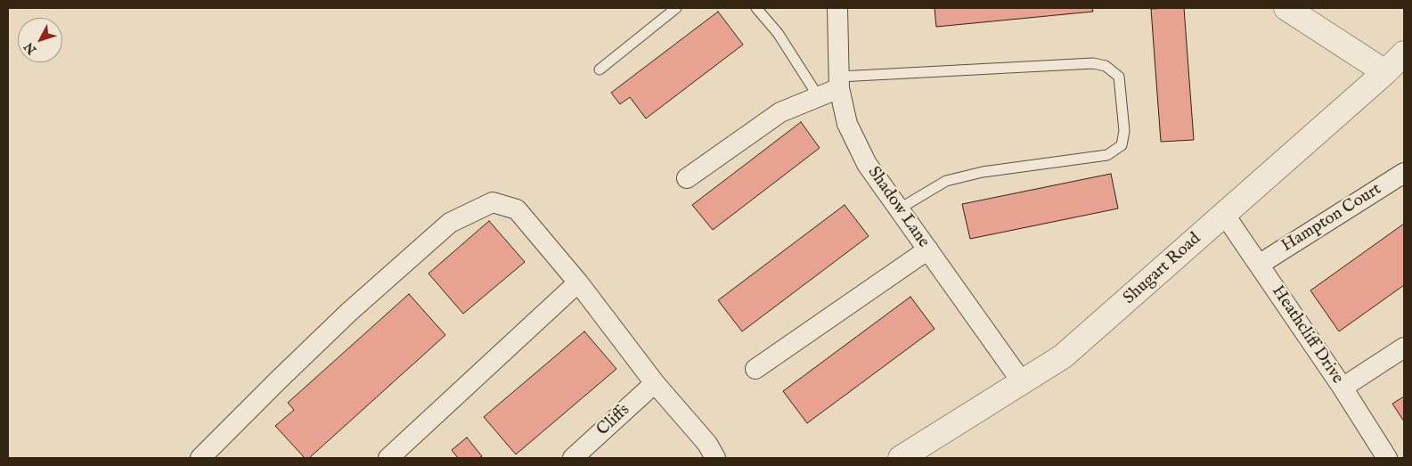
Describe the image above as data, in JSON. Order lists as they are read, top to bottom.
{
  "streets": {
    "street": [
      "Shadow Lane",
      "Hampton Court",
      "Shugart Road",
      "Heathcliff Drive",
      "Cliffs"
    ]
  },
  "crossings": [
    ["Shadow Lane", "Shugart Road"],
    ["Hampton Court", "Heathcliff Drive"],
    ["Shugart Road", "Heathcliff Drive"]
  ],
  "north": "bottom left"
}
